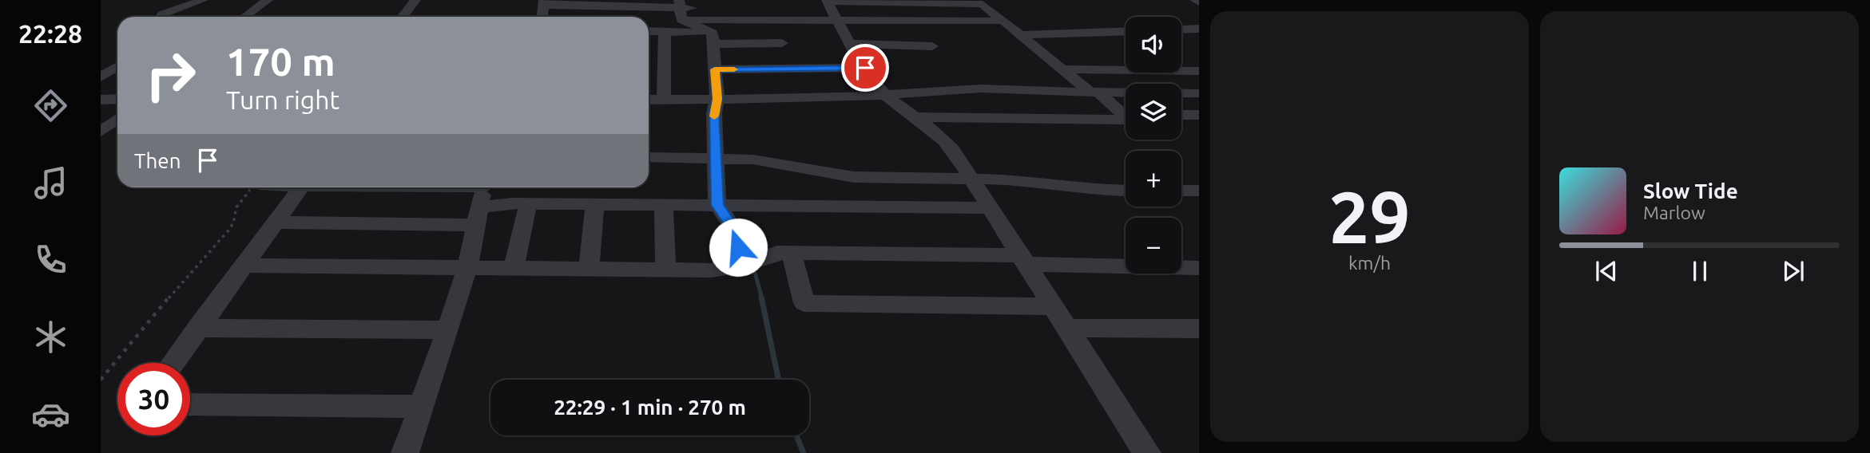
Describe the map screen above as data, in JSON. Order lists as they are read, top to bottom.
{
  "page": {
    "tabs": "22:28",
    "tile": ["29", "km/h"],
    "map_buttons": ["+", "−"],
    "turn": ["170 m", "Turn right"],
    "then": "Then",
    "song": ["Slow Tide", "Marlow"],
    "limit": "30",
    "trip": "22:29 · 1 min · 270 m"
  }
}
